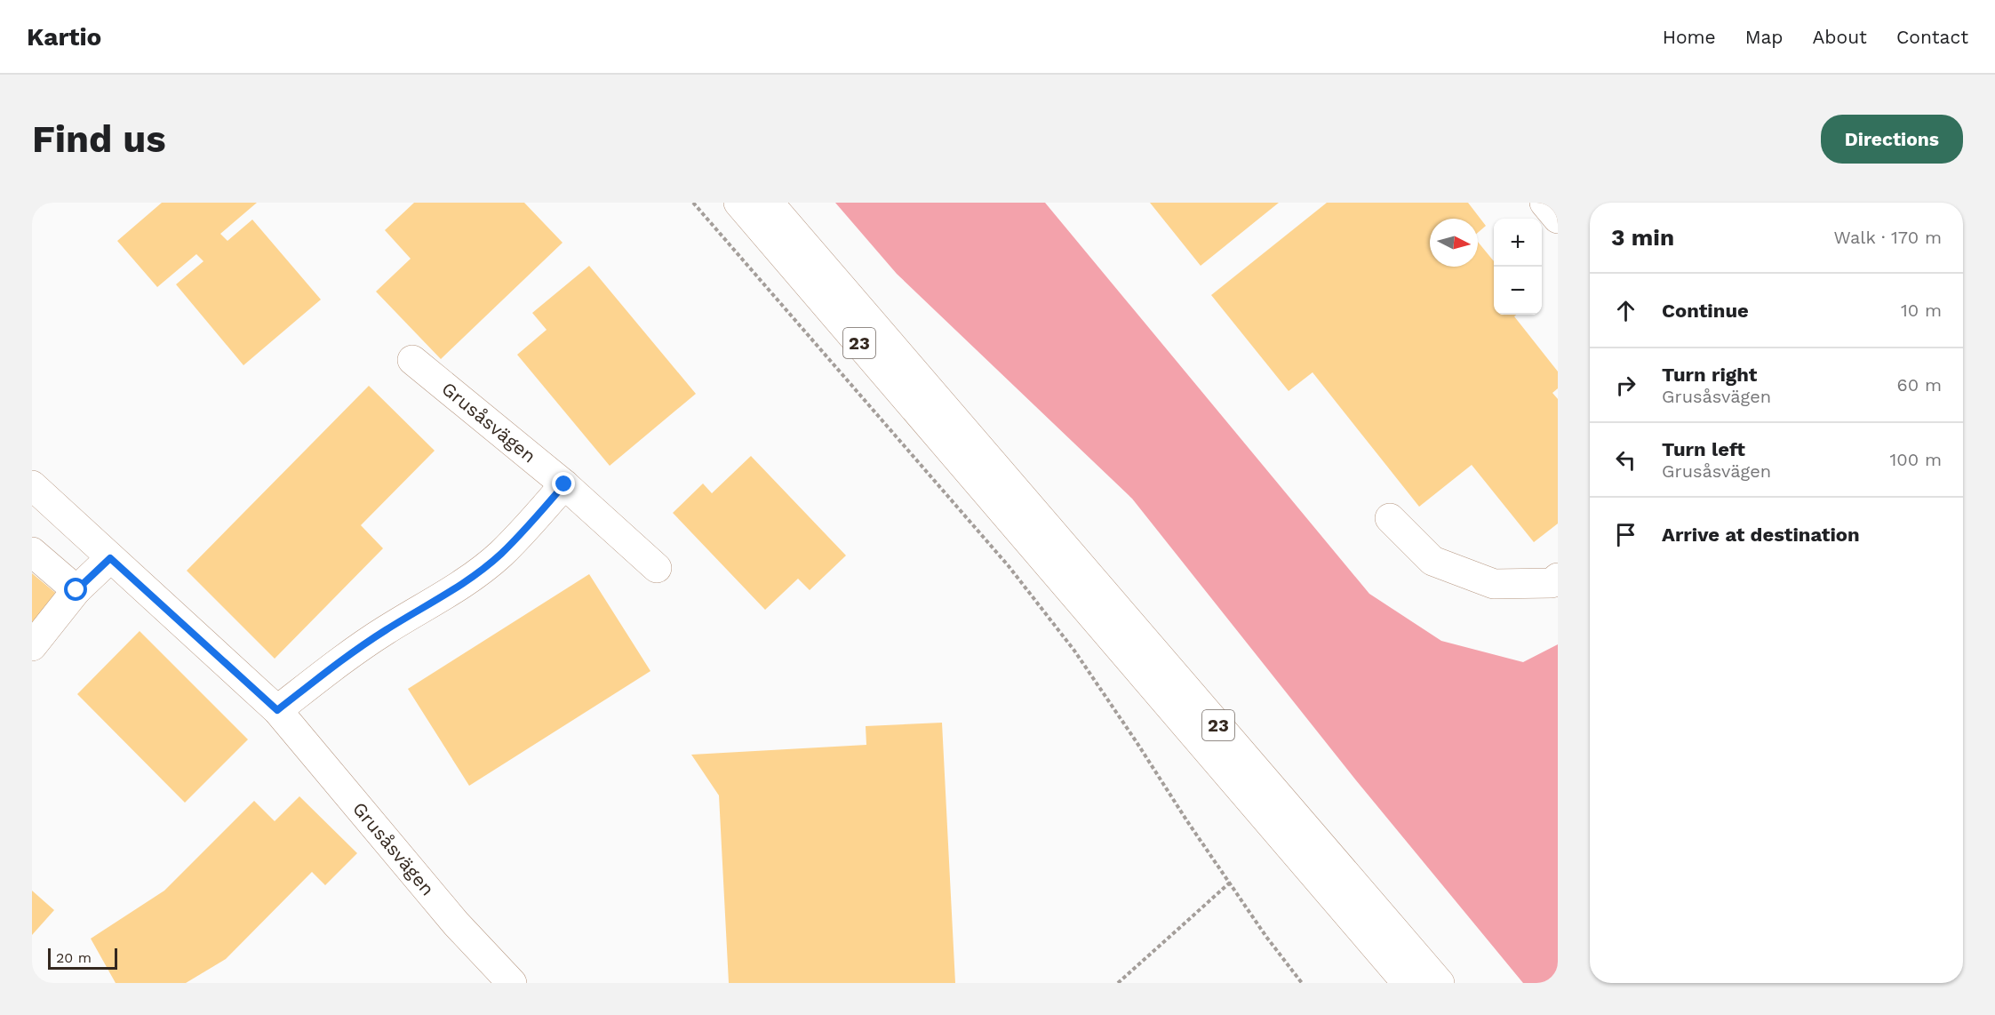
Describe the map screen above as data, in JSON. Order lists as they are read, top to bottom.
{
  "streets": {
    "main road": ["23", "Grusåsvägen"]
  },
  "scale_bar": "20 m",
  "north": "right",
  "page": {
    "header": "Kartio",
    "nav": [
      "Home",
      "Map",
      "About",
      "Contact"
    ],
    "buttons": "Directions",
    "title": "Find us",
    "heading": ["3 min", "Walk · 170 m"],
    "map_buttons": ["+", "−"],
    "list": [
      ["Continue", "10 m"],
      ["Turn right", "Grusåsvägen", "60 m"],
      ["Turn left", "Grusåsvägen", "100 m"],
      "Arrive at destination"
    ],
    "scale": "20 m"
  }
}
